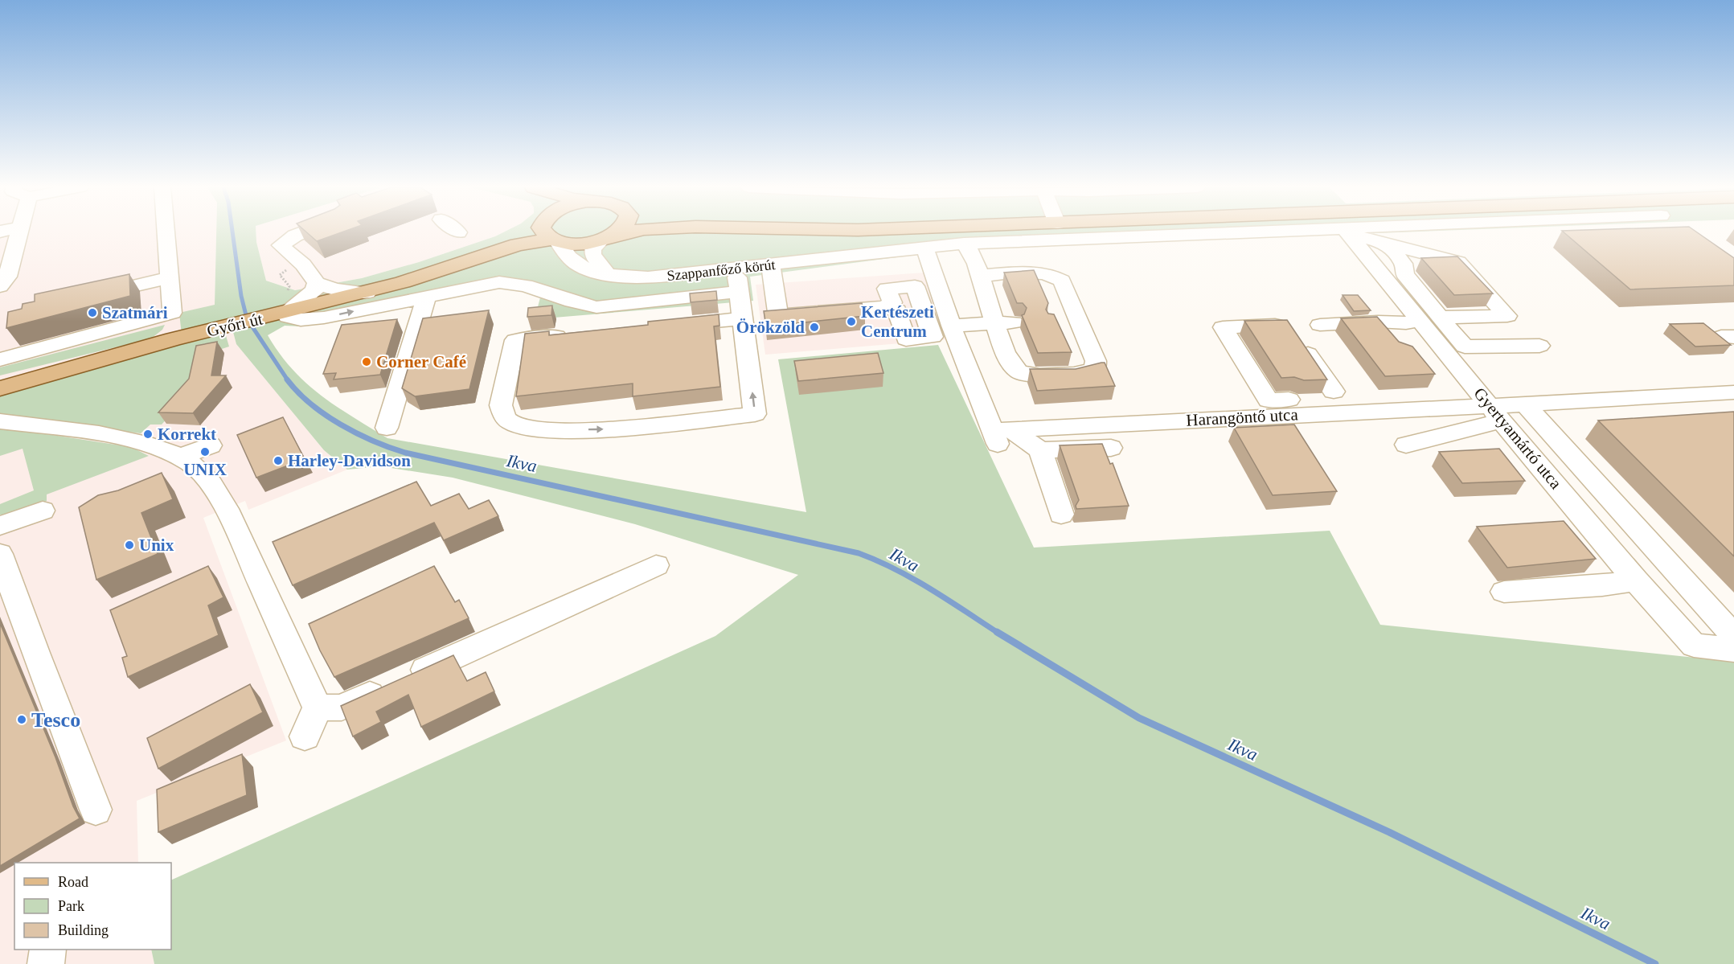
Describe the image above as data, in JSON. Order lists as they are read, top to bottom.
{
  "streets": {
    "main road": ["Győri út"],
    "street": ["Szappanfőző körút", "Harangöntő utca", "Gyertyamártó utca"]
  },
  "crossings": [
    ["Szappanfőző körút", "Győri út"],
    ["Szappanfőző körút", "Gyertyamártó utca"],
    ["Harangöntő utca", "Gyertyamártó utca"]
  ],
  "water": ["Ikva"],
  "places": [
    "Szatmári",
    "Kertészeti Centrum",
    "Örökzöld",
    "Corner Café",
    "Korrekt",
    "UNIX",
    "Harley-Davidson",
    "Unix",
    "Tesco"
  ],
  "legend": ["Road", "Park", "Building"]
}
